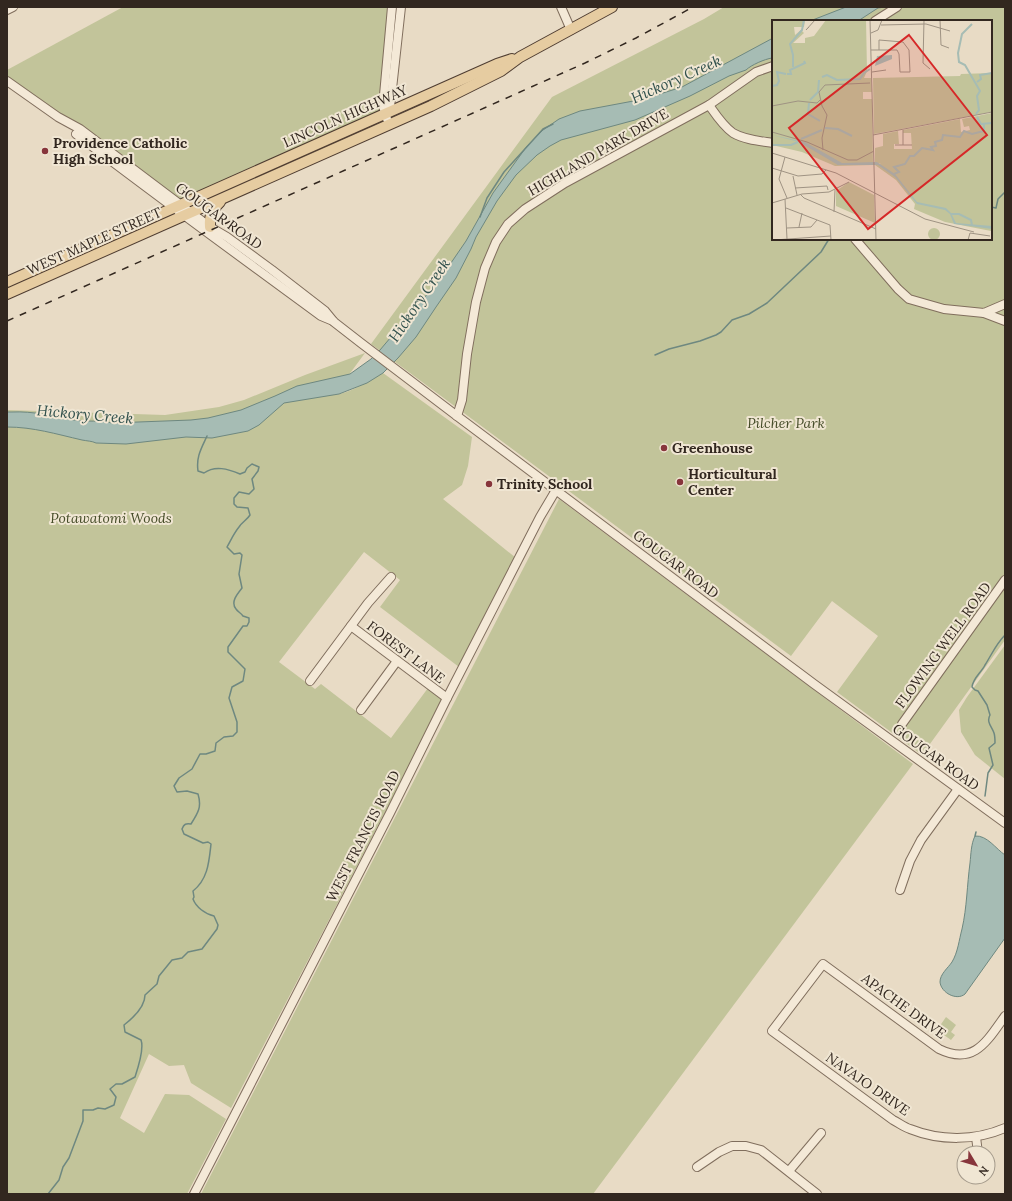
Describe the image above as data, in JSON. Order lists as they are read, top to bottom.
{
  "streets": {
    "main road": ["LINCOLN HIGHWAY", "WEST MAPLE STREET"],
    "street": [
      "HIGHLAND PARK DRIVE",
      "GOUGAR ROAD",
      "FLOWING WELL ROAD",
      "FOREST LANE",
      "WEST FRANCIS ROAD",
      "APACHE DRIVE",
      "NAVAJO DRIVE"
    ]
  },
  "crossings": [
    ["LINCOLN HIGHWAY", "GOUGAR ROAD"],
    ["LINCOLN HIGHWAY", "WEST MAPLE STREET"],
    ["HIGHLAND PARK DRIVE", "GOUGAR ROAD"],
    ["GOUGAR ROAD", "WEST MAPLE STREET"],
    ["GOUGAR ROAD", "WEST FRANCIS ROAD"],
    ["FOREST LANE", "WEST FRANCIS ROAD"],
    ["APACHE DRIVE", "NAVAJO DRIVE"]
  ],
  "water": ["Hickory Creek"],
  "parks": ["Pilcher Park", "Potawatomi Woods"],
  "places": [
    "Providence Catholic High School",
    "Greenhouse",
    "Horticultural Center",
    "Trinity School"
  ],
  "north": "bottom right"
}
